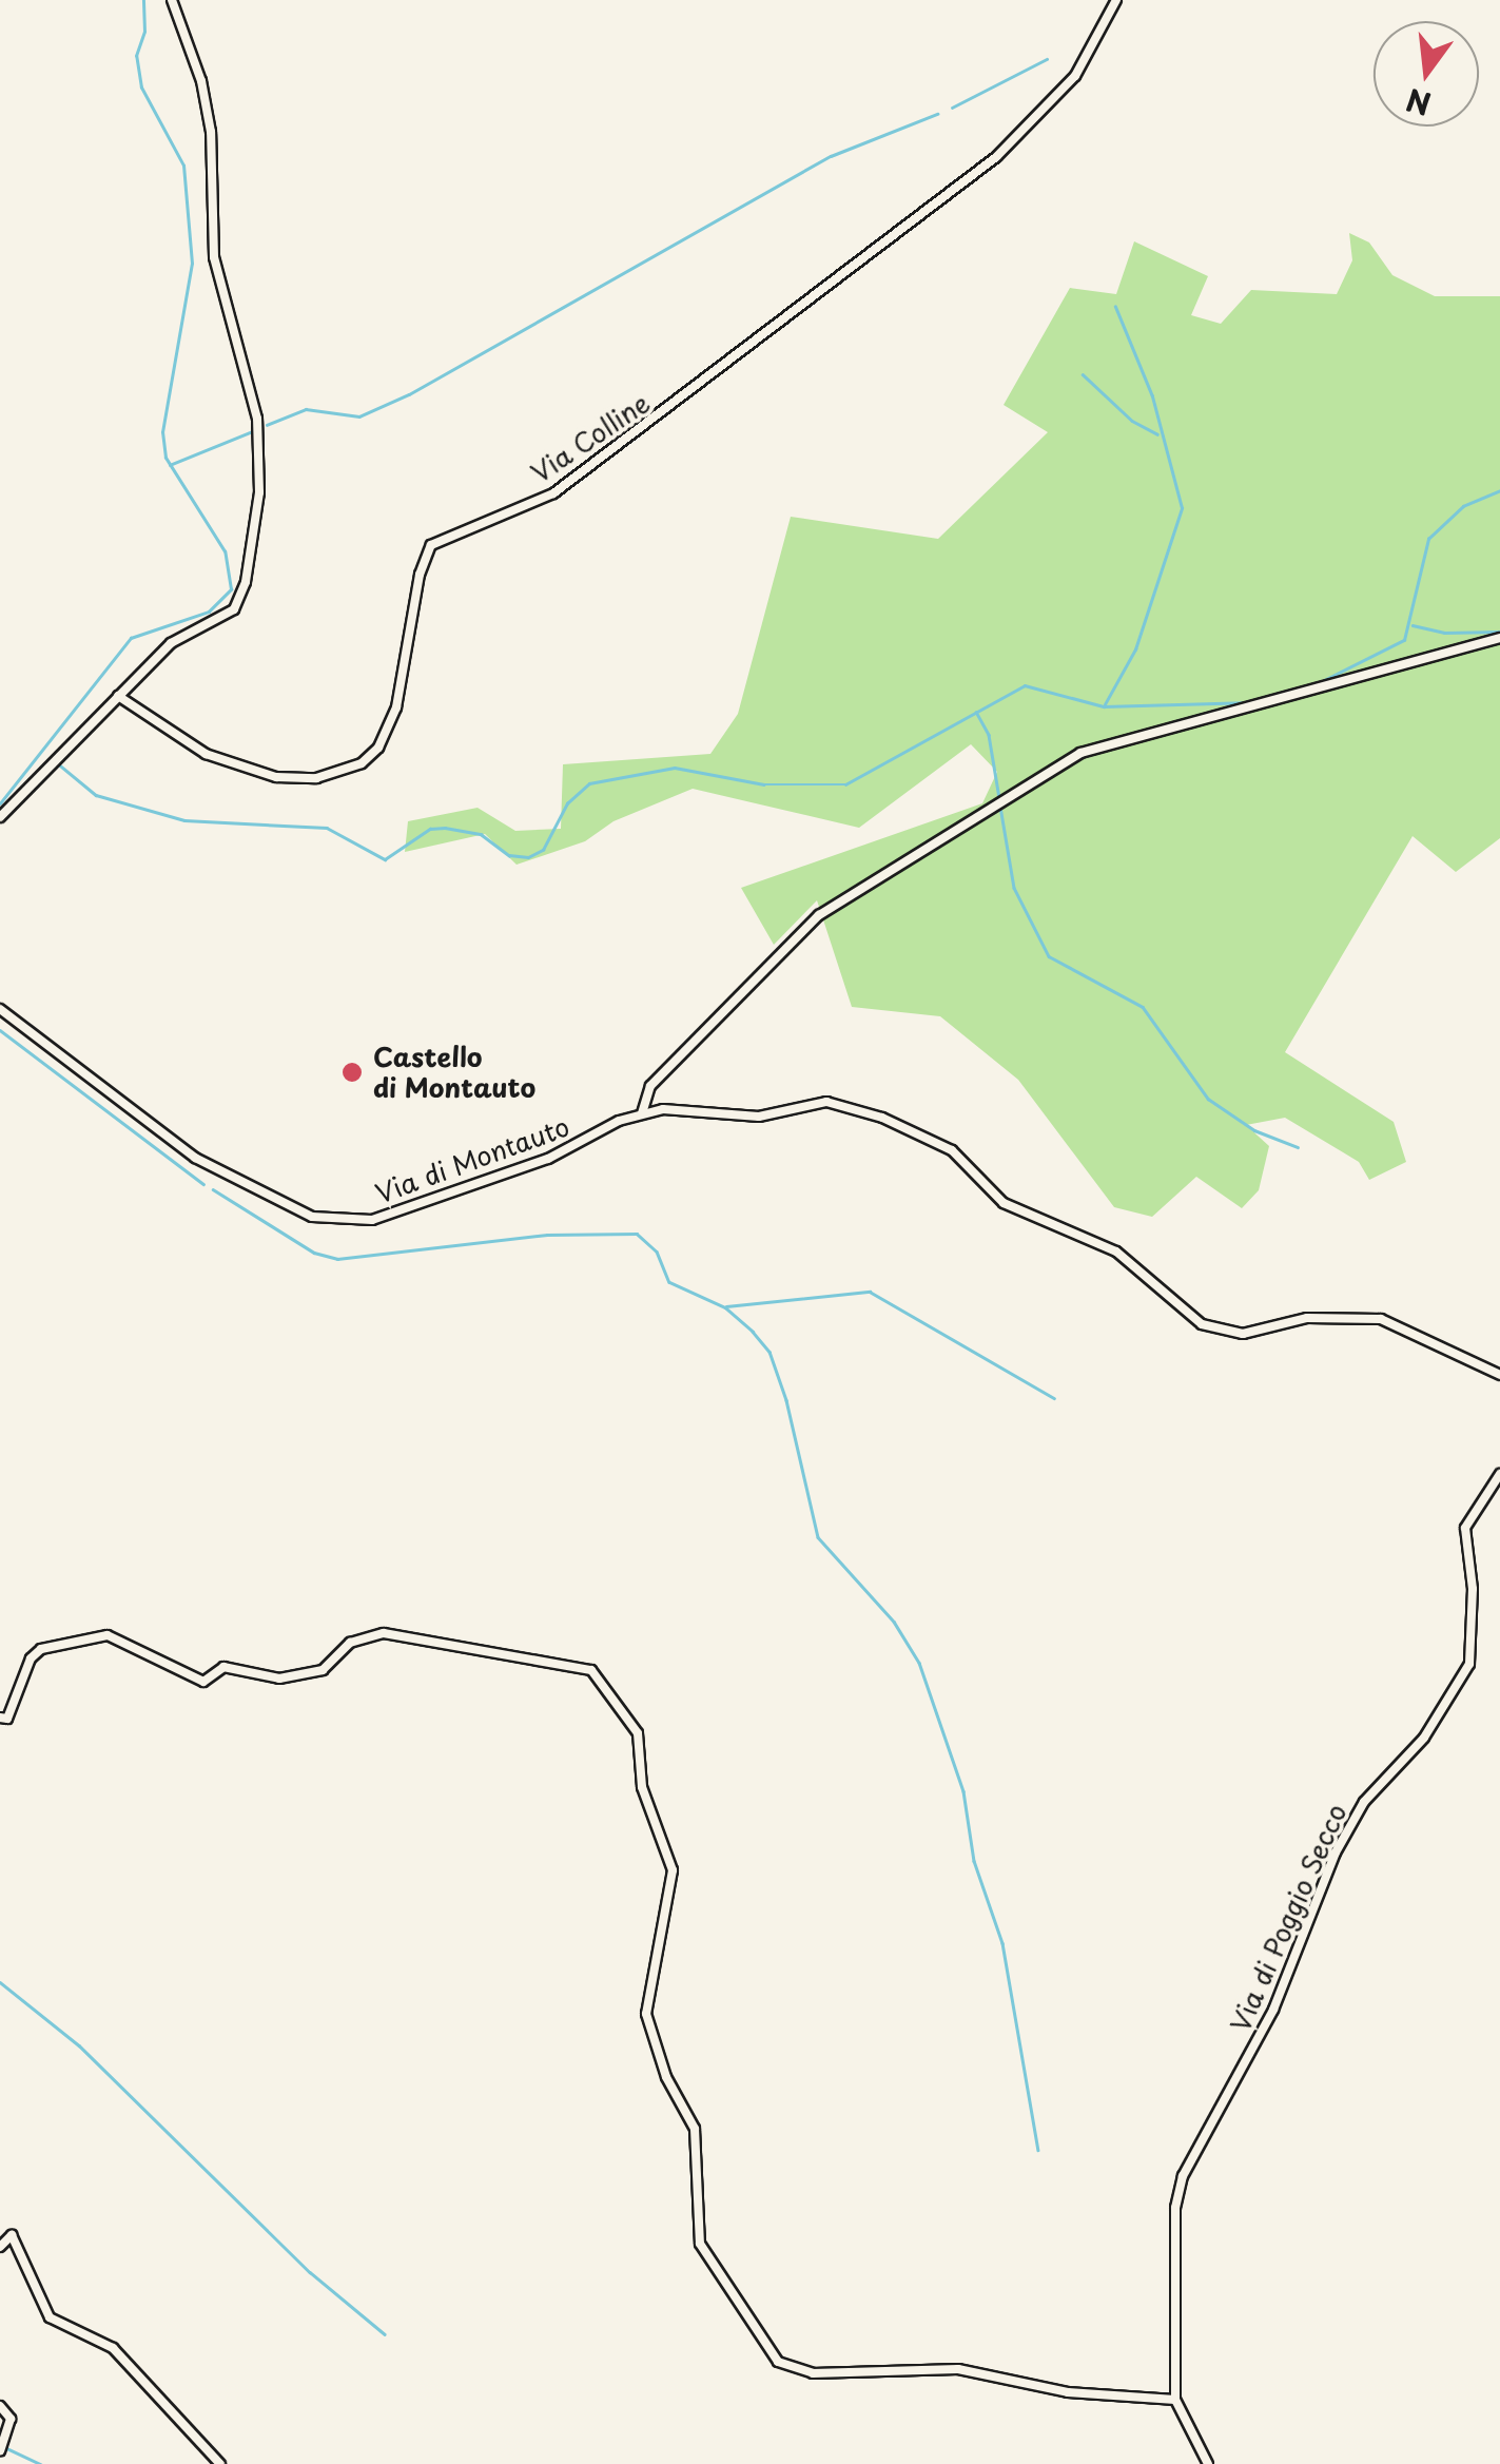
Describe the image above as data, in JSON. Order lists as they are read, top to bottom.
{
  "streets": {
    "street": ["Via Colline", "Via di Montauto", "Via di Poggio Secco"]
  },
  "places": ["Castello di Montauto"],
  "north": "bottom"
}
